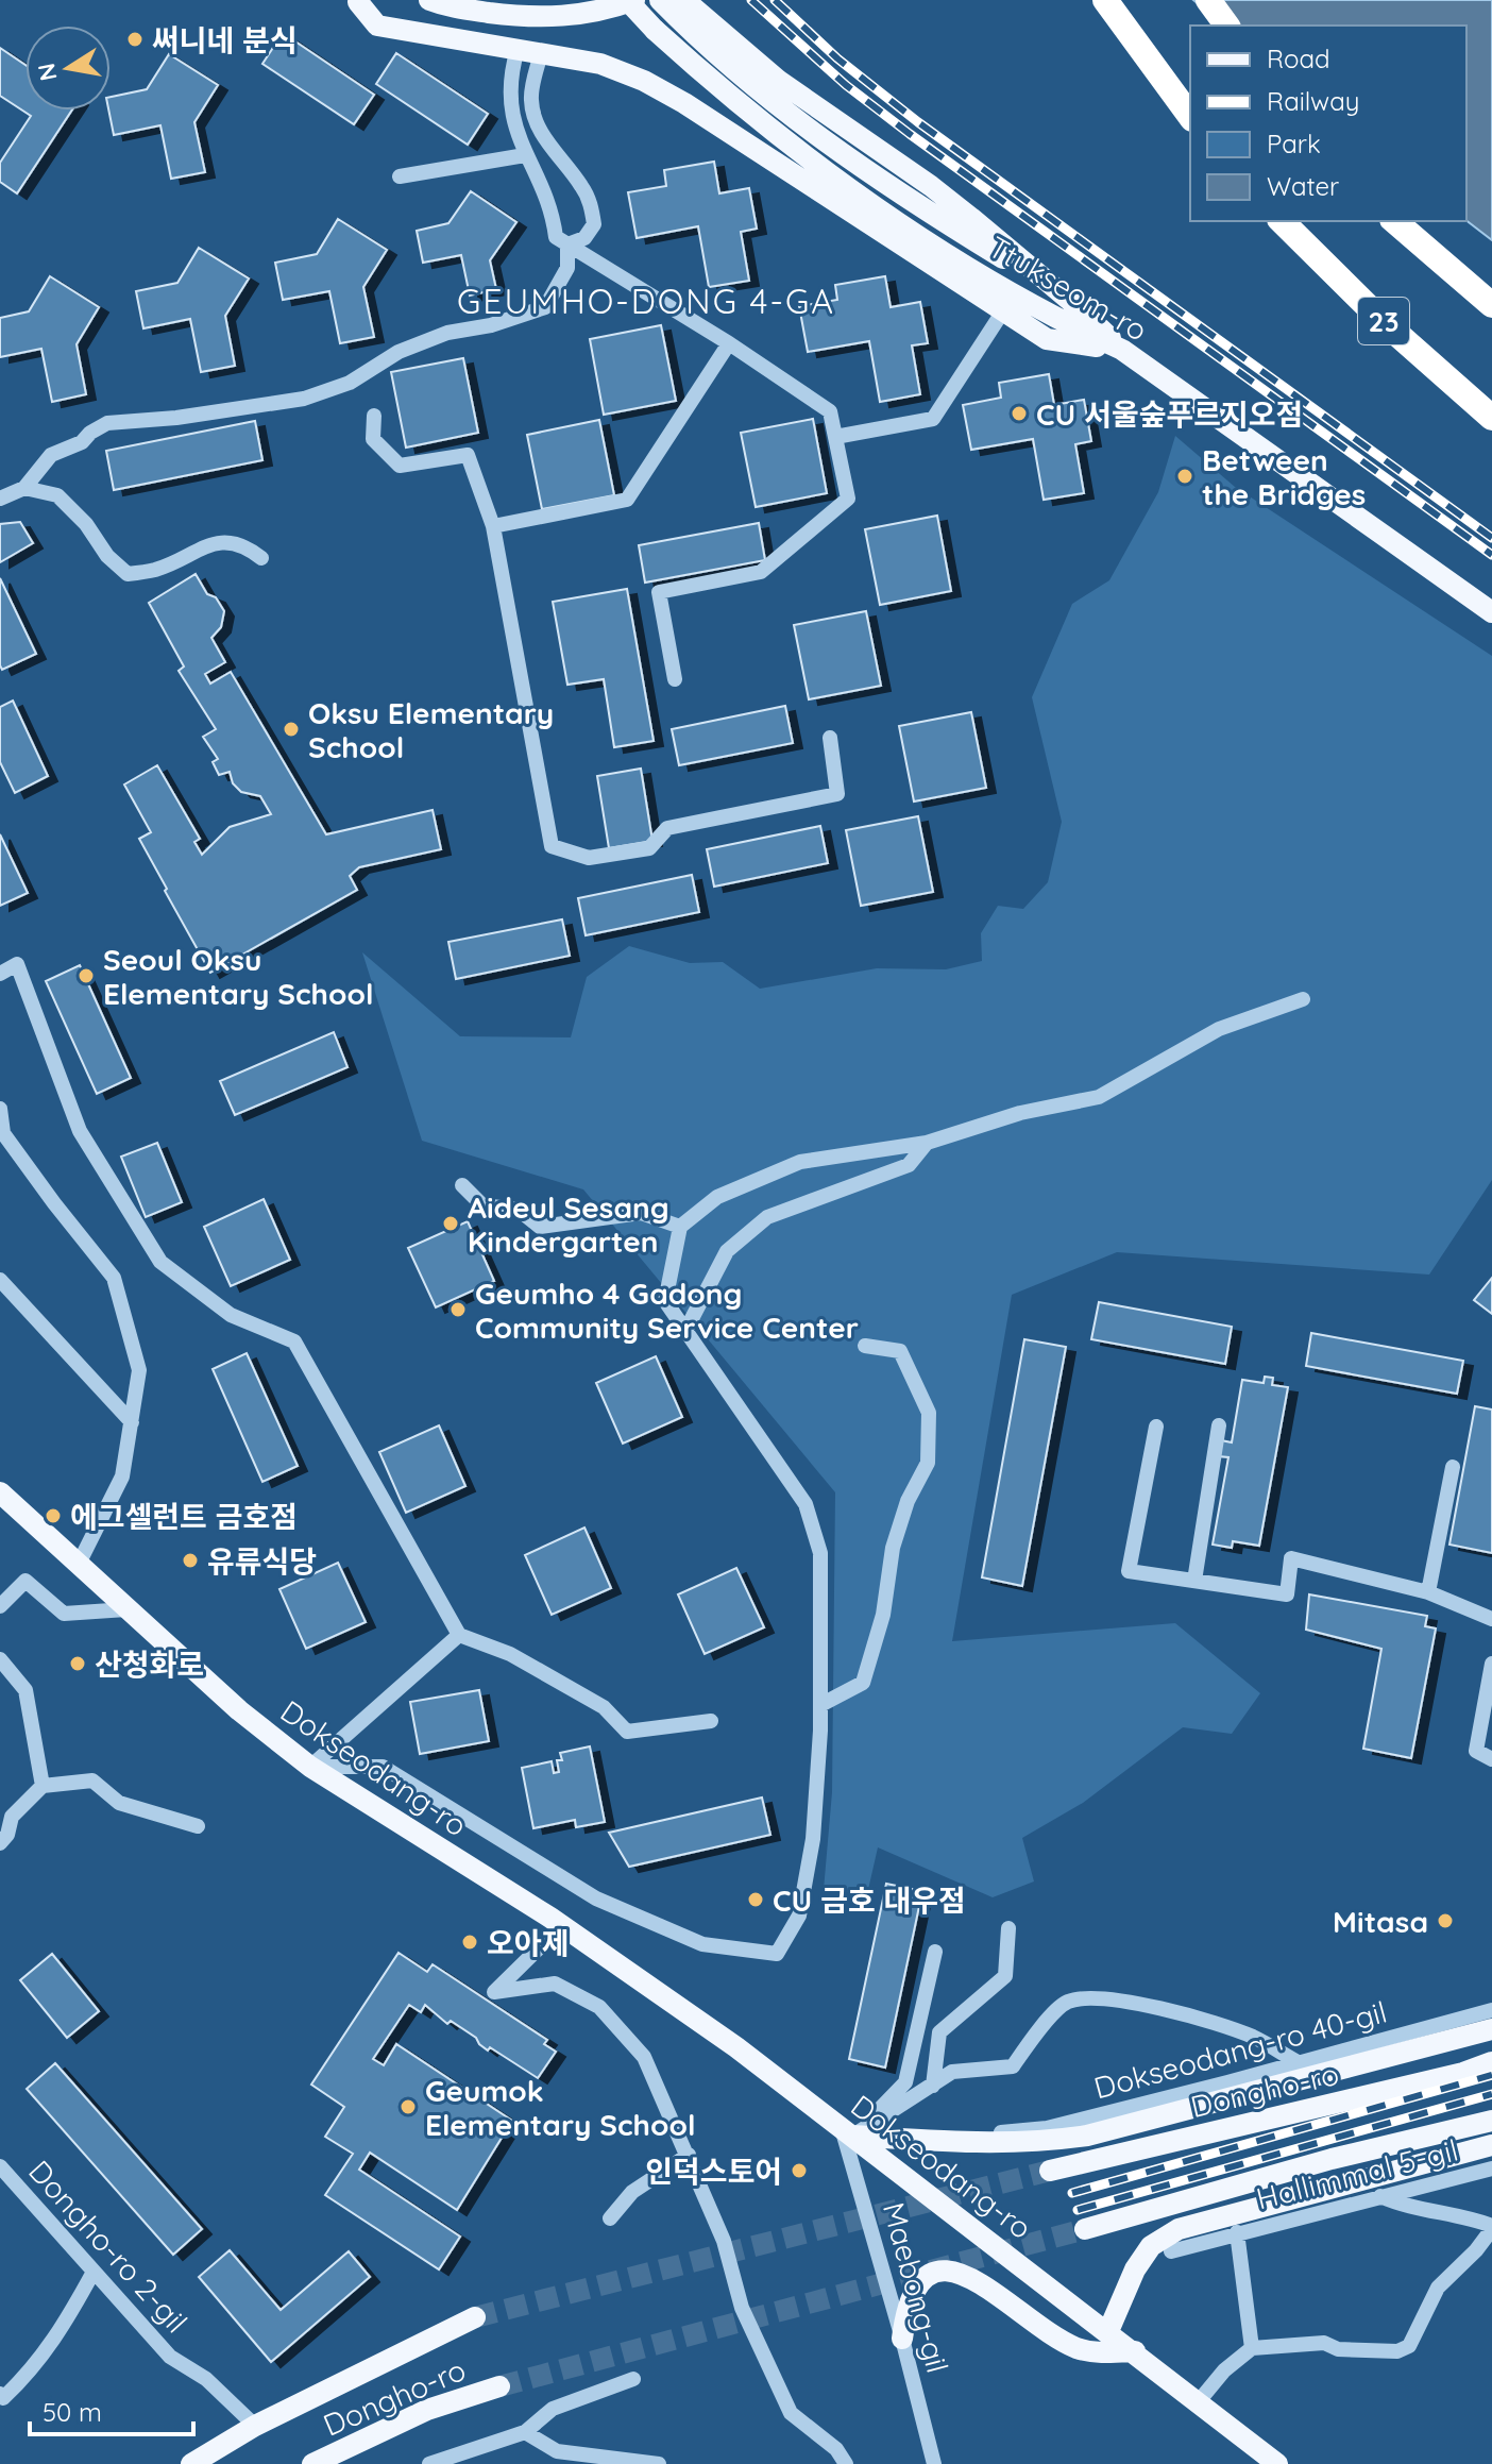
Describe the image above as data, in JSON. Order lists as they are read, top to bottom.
{
  "streets": {
    "highway": ["23"],
    "main road": ["Ttukseom-ro", "Dokseodang-ro", "Dongho-ro"],
    "street": [
      "Dokseodang-ro 40-gil",
      "Hallimmal 5-gil",
      "Dongho-ro 2-gil",
      "Maebong-gil"
    ]
  },
  "crossings": [
    ["Dokseodang-ro", "Maebong-gil"],
    ["Dongho-ro", "Dongho-ro 2-gil"]
  ],
  "districts": ["GEUMHO-DONG 4-GA"],
  "places": [
    "써니네 분식",
    "CU 서울숲푸르지오점",
    "Between the Bridges",
    "Oksu Elementary School",
    "Seoul Oksu Elementary School",
    "Aideul Sesang Kindergarten",
    "Geumho 4 Gadong Community Service Center",
    "에그셀런트 금호점",
    "유류식당",
    "산청화로",
    "CU 금호 대우점",
    "Mitasa",
    "오아제",
    "Geumok Elementary School",
    "인덕스토어"
  ],
  "legend": [
    "Road",
    "Railway",
    "Park",
    "Water"
  ],
  "scale_bar": "50 m",
  "north": "left"
}
